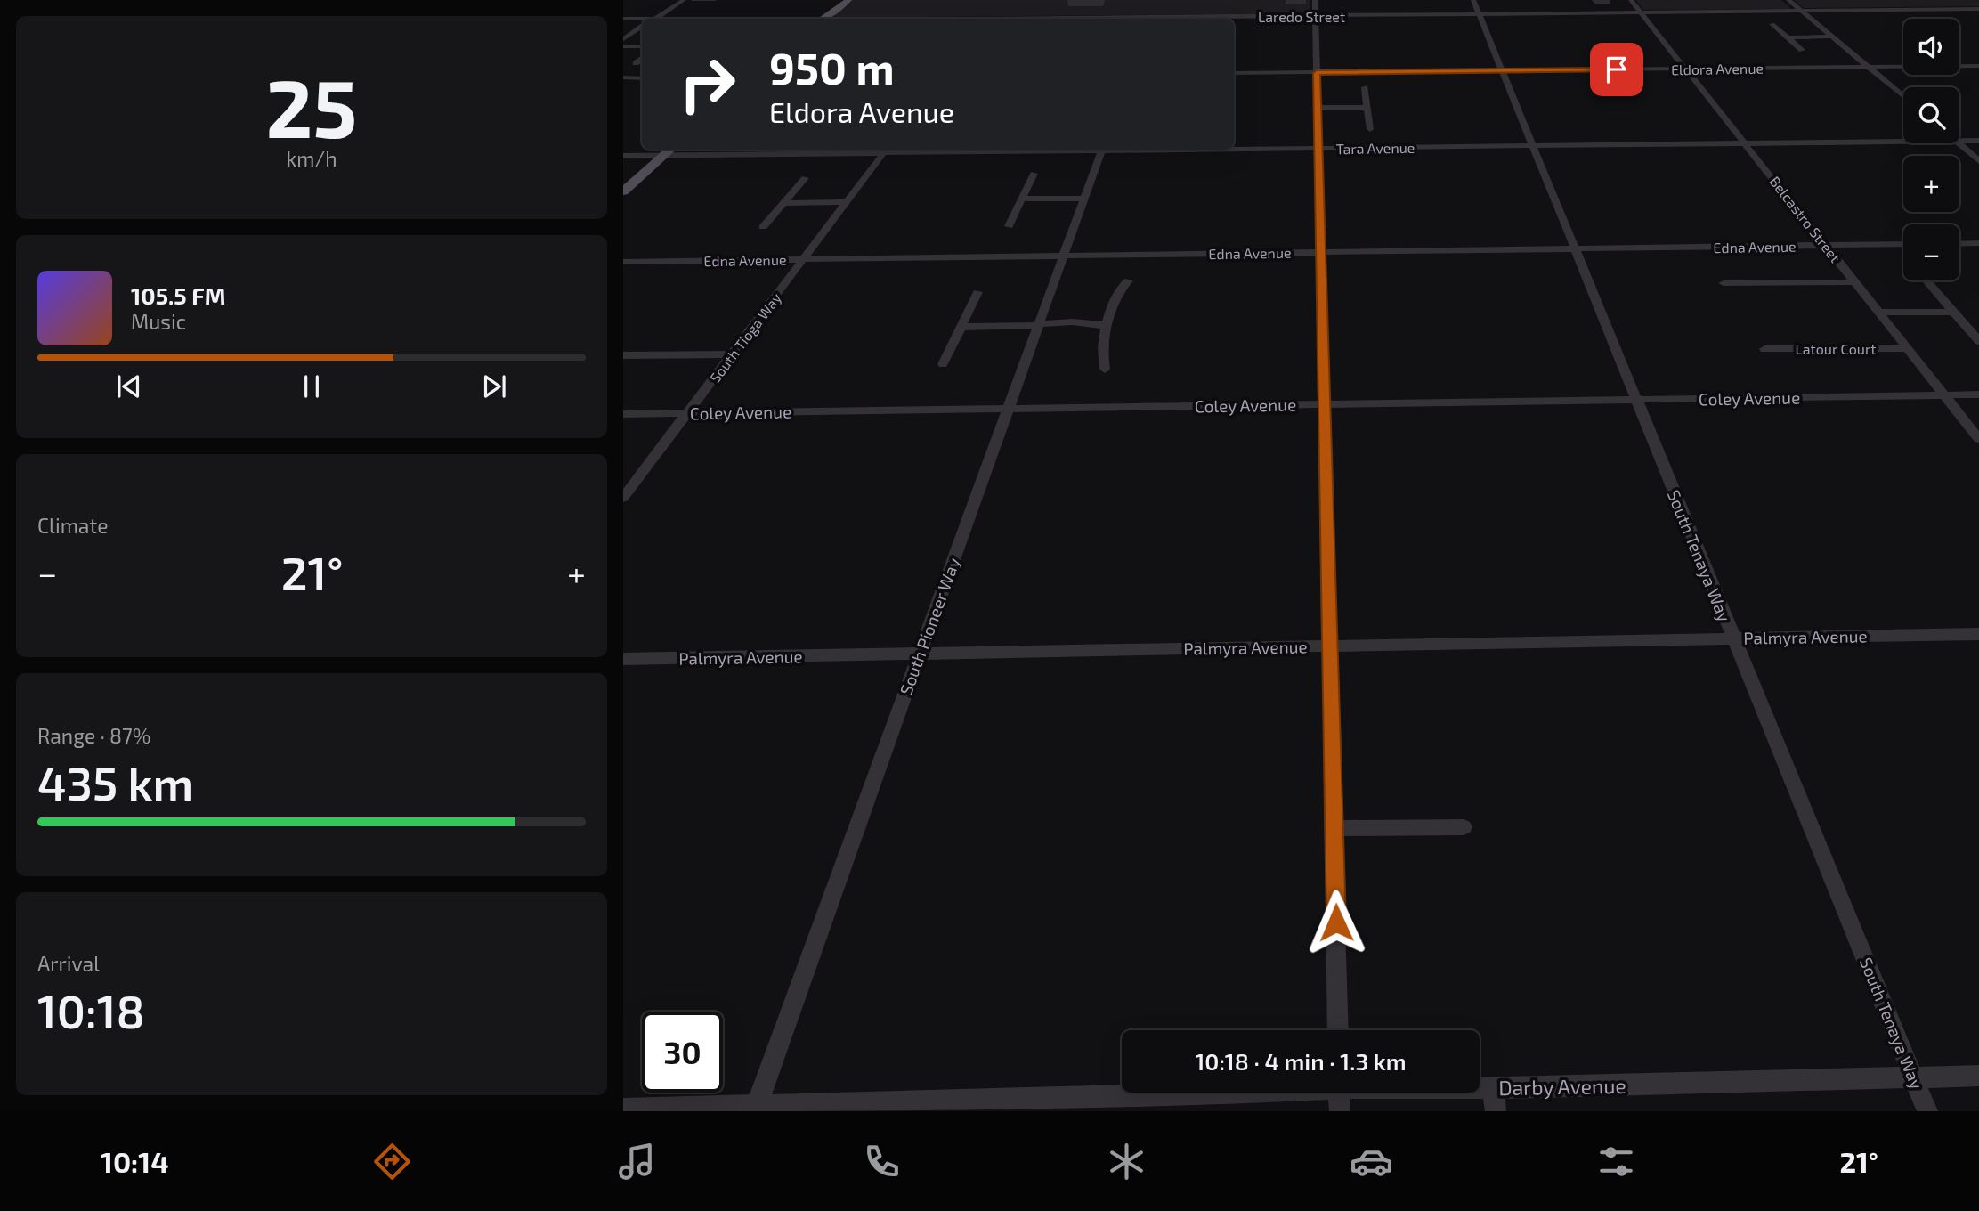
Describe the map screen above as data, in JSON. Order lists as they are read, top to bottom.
{
  "streets": {
    "street": [
      "Laredo Street",
      "Eldora Avenue",
      "Tara Avenue",
      "Belcastro Street",
      "Edna Avenue",
      "South Tioga Way",
      "Latour Court",
      "Coley Avenue",
      "South Tenaya Way",
      "South Pioneer Way",
      "Palmyra Avenue",
      "Darby Avenue"
    ]
  },
  "crossings": [
    ["Laredo Street", "Belcastro Street"],
    ["Laredo Street", "South Tenaya Way"],
    ["Eldora Avenue", "Belcastro Street"],
    ["Eldora Avenue", "South Tenaya Way"],
    ["Tara Avenue", "Belcastro Street"],
    ["Tara Avenue", "South Tioga Way"],
    ["Tara Avenue", "South Tenaya Way"],
    ["Belcastro Street", "Edna Avenue"],
    ["Belcastro Street", "Latour Court"],
    ["Belcastro Street", "Coley Avenue"],
    ["Edna Avenue", "South Tioga Way"],
    ["Edna Avenue", "South Tenaya Way"],
    ["Edna Avenue", "South Pioneer Way"],
    ["South Tioga Way", "Coley Avenue"],
    ["Coley Avenue", "South Tenaya Way"],
    ["Coley Avenue", "South Pioneer Way"],
    ["South Tenaya Way", "Palmyra Avenue"],
    ["South Tenaya Way", "Darby Avenue"],
    ["South Pioneer Way", "Palmyra Avenue"],
    ["South Pioneer Way", "Darby Avenue"]
  ],
  "page": {
    "tile": [
      ["25", "km/h"],
      "Climate",
      ["Range · 87%", "435 km"],
      ["Arrival", "10:18"]
    ],
    "map_buttons": ["+", "−"],
    "turn": ["950 m", "Eldora Avenue"],
    "song": ["105.5 FM", "Music"],
    "heat": ["−", "21°", "+"],
    "limit": "30",
    "trip": "10:18 · 4 min · 1.3 km",
    "tabs": ["10:14", "21°"]
  }
}
